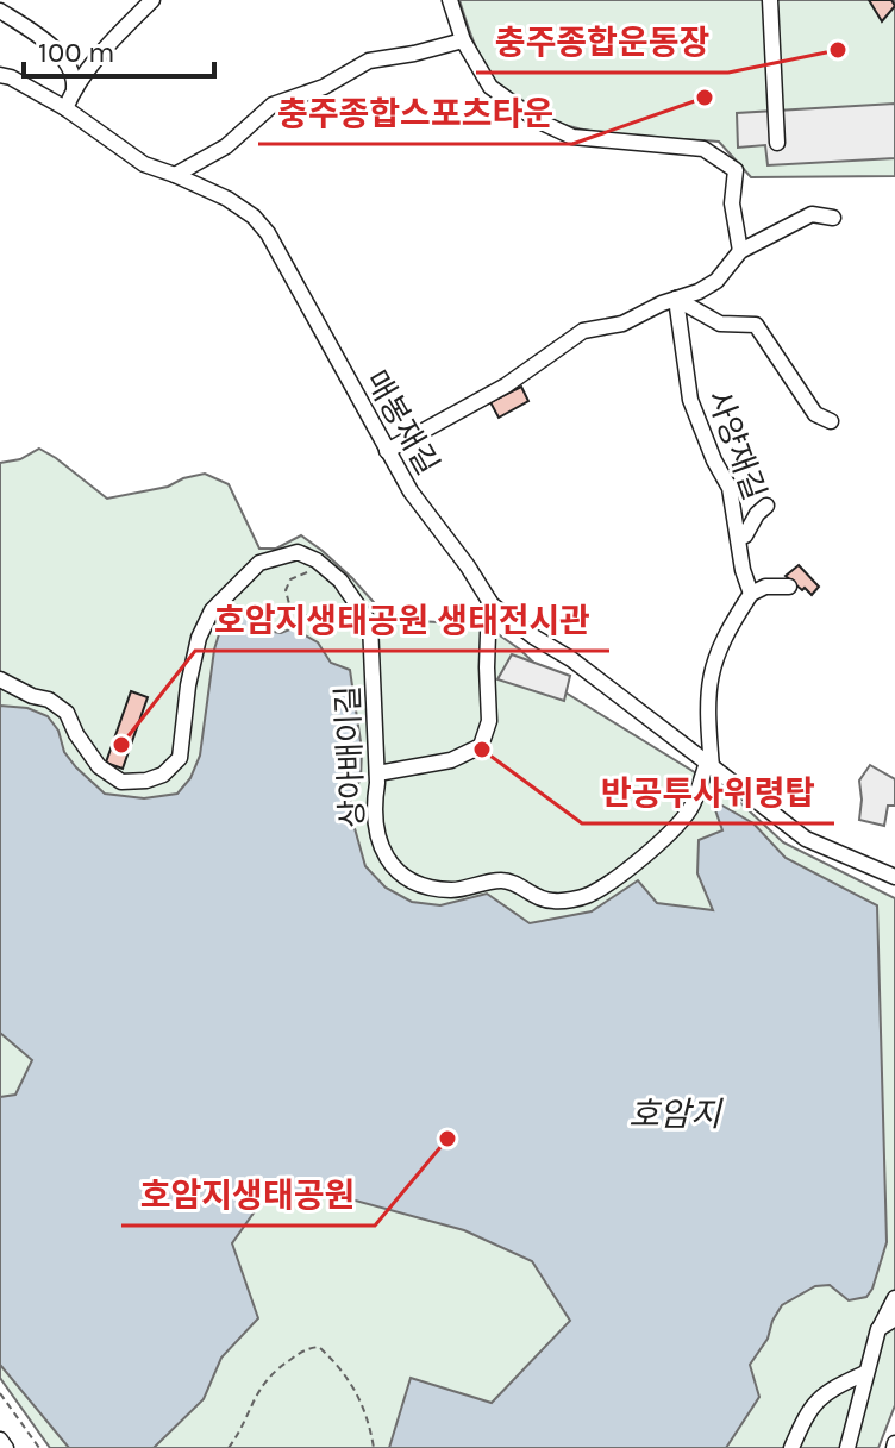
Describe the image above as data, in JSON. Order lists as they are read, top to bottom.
{
  "streets": {
    "street": ["매봉재길", "사양재길", "상아배이길"]
  },
  "crossings": [
    ["매봉재길", "상아배이길"]
  ],
  "water": ["호암지"],
  "places": [
    "충주종합운동장",
    "충주종합스포츠타운",
    "호암지생태공원 생태전시관",
    "반공투사위령탑",
    "호암지생태공원"
  ],
  "scale_bar": "100 m"
}
